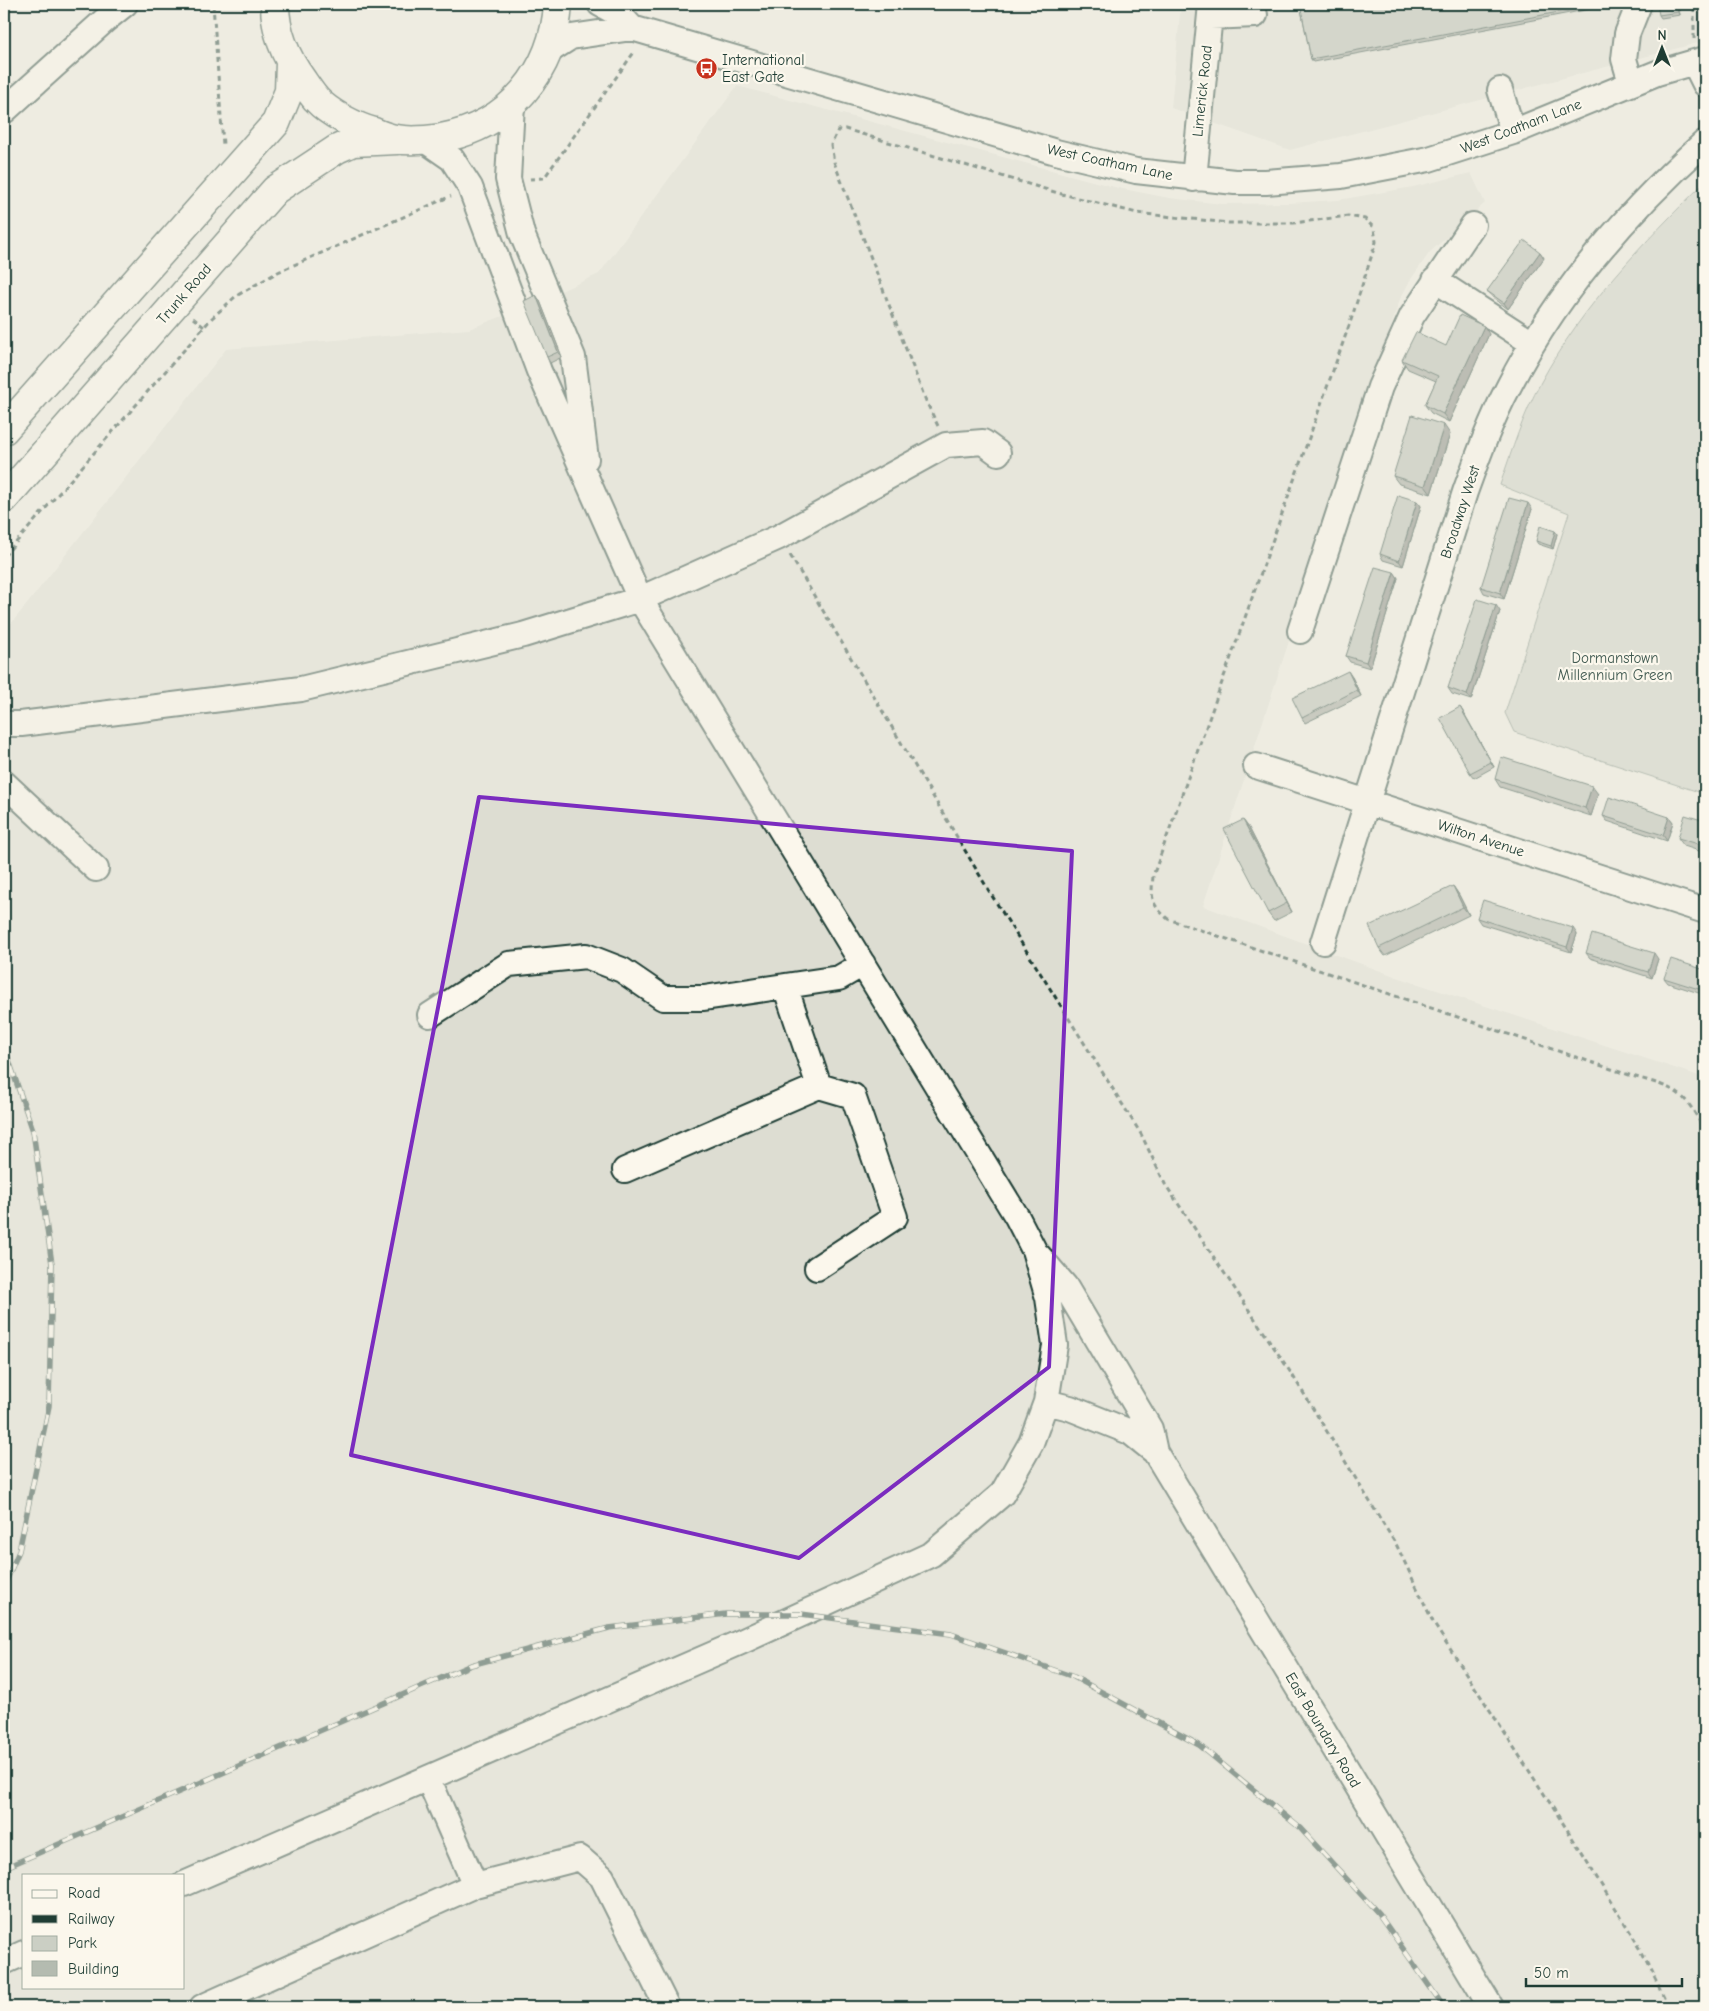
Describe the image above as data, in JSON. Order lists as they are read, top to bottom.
{
  "streets": {
    "main road": ["Trunk Road"],
    "street": [
      "Limerick Road",
      "West Coatham Lane",
      "Broadway West",
      "Wilton Avenue",
      "East Boundary Road"
    ]
  },
  "crossings": [
    ["Limerick Road", "West Coatham Lane"],
    ["Broadway West", "Wilton Avenue"]
  ],
  "parks": ["Dormanstown Millennium Green"],
  "places": {
    "bus stop": ["International East Gate"]
  },
  "legend": [
    "Road",
    "Railway",
    "Park",
    "Building"
  ],
  "scale_bar": "50 m",
  "north": "top"
}
